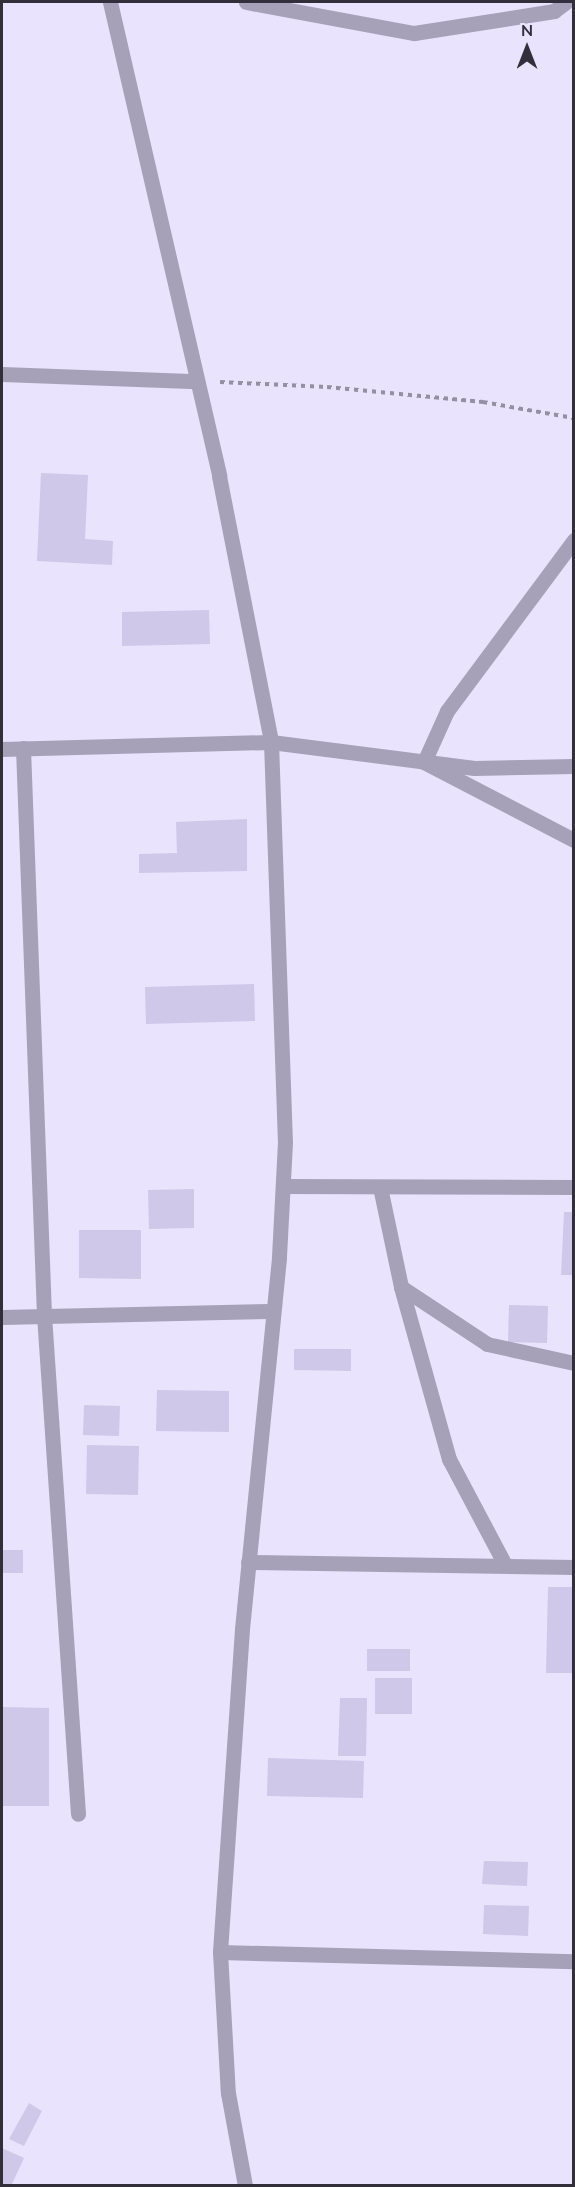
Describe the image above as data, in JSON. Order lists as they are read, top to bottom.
{
  "north": "top"
}
